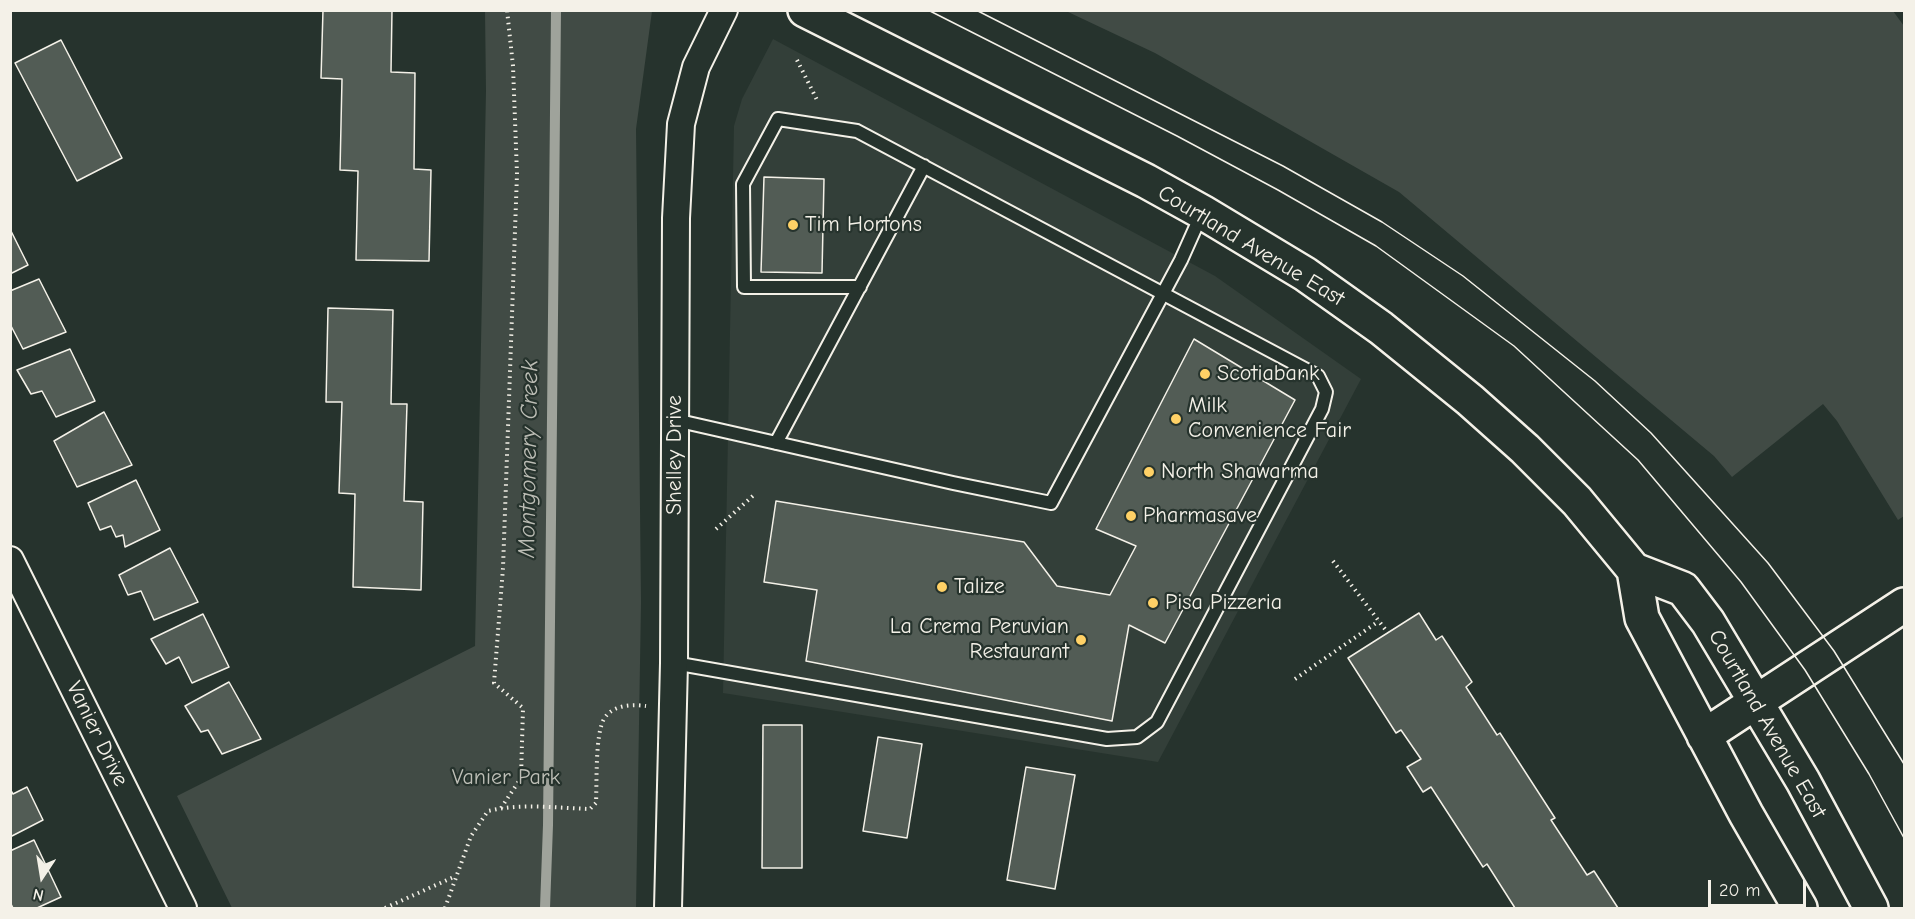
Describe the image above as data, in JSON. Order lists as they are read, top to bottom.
{
  "streets": {
    "main road": ["Courtland Avenue East"],
    "street": ["Shelley Drive", "Vanier Drive"]
  },
  "water": ["Montgomery Creek"],
  "parks": ["Vanier Park"],
  "places": [
    "Tim Hortons",
    "Scotiabank",
    "Milk Convenience Fair",
    "North Shawarma",
    "Pharmasave",
    "Talize",
    "Pisa Pizzeria",
    "La Crema Peruvian Restaurant"
  ],
  "scale_bar": "20 m",
  "north": "bottom"
}
